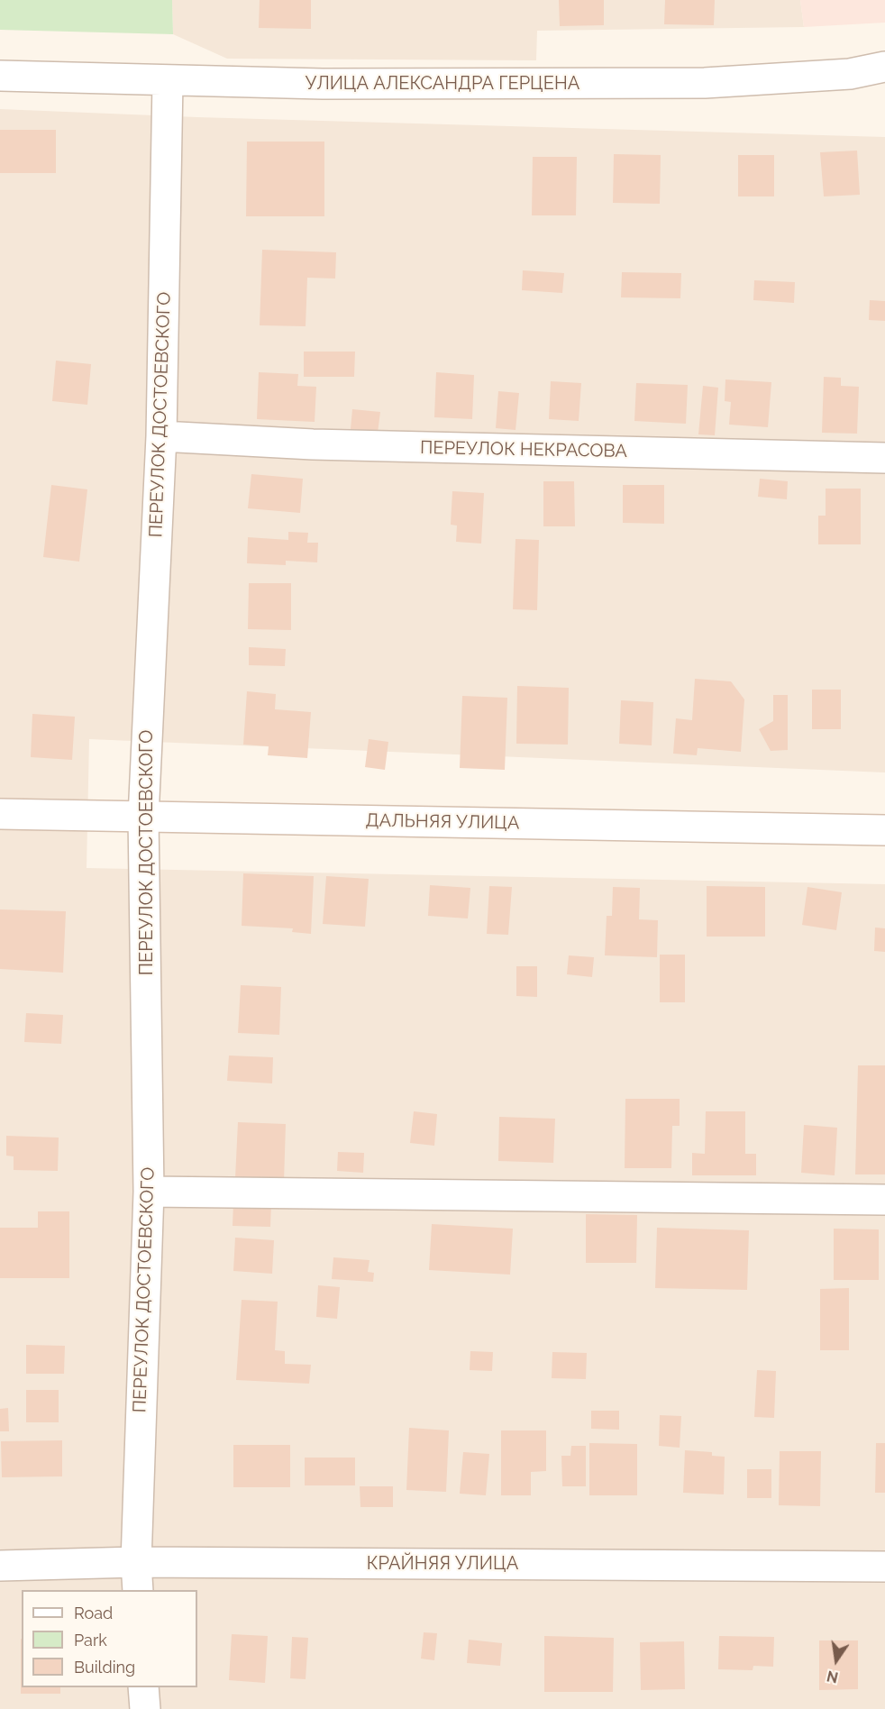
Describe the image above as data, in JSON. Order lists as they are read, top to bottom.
{
  "streets": {
    "street": [
      "УЛИЦА АЛЕКСАНДРА ГЕРЦЕНА",
      "ПЕРЕУЛОК ДОСТОЕВСКОГО",
      "ПЕРЕУЛОК НЕКРАСОВА",
      "ДАЛЬНЯЯ УЛИЦА",
      "КРАЙНЯЯ УЛИЦА"
    ]
  },
  "crossings": [
    ["УЛИЦА АЛЕКСАНДРА ГЕРЦЕНА", "ПЕРЕУЛОК ДОСТОЕВСКОГО"],
    ["ПЕРЕУЛОК ДОСТОЕВСКОГО", "ПЕРЕУЛОК НЕКРАСОВА"],
    ["ПЕРЕУЛОК ДОСТОЕВСКОГО", "ДАЛЬНЯЯ УЛИЦА"],
    ["ПЕРЕУЛОК ДОСТОЕВСКОГО", "КРАЙНЯЯ УЛИЦА"]
  ],
  "legend": ["Road", "Park", "Building"],
  "north": "bottom"
}
